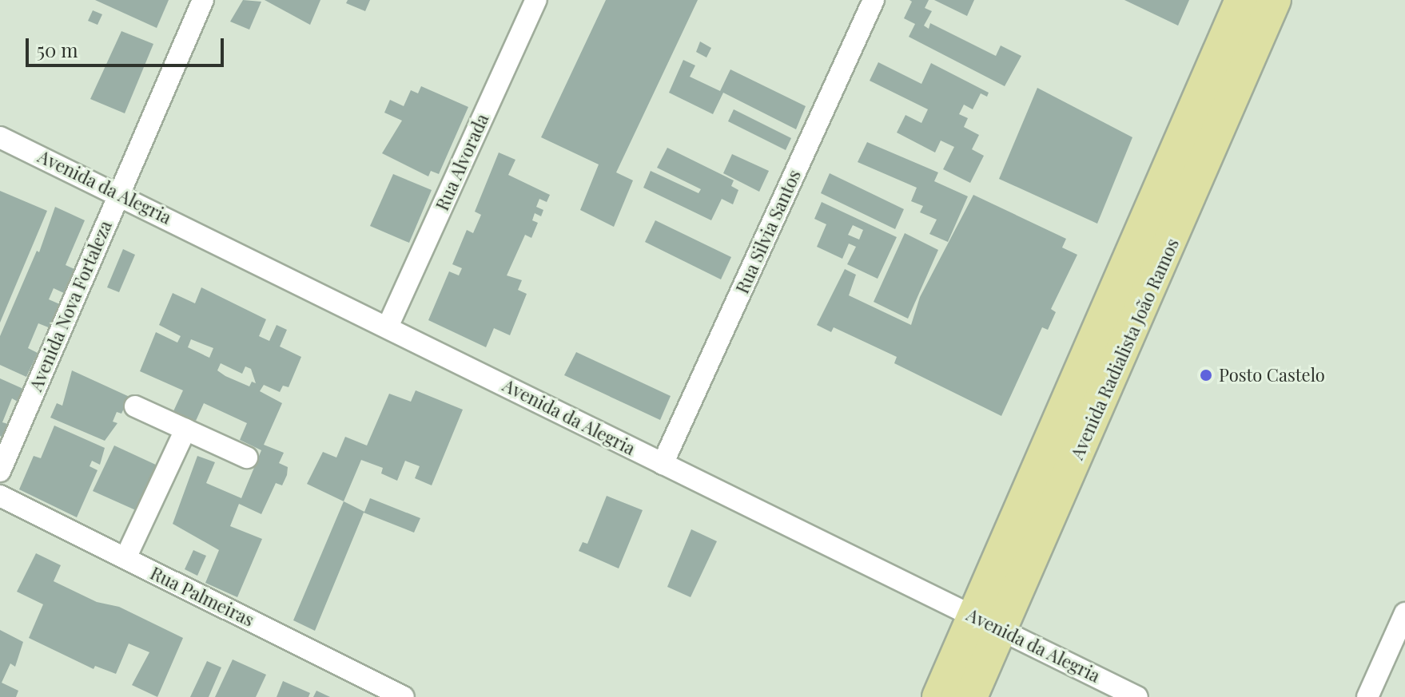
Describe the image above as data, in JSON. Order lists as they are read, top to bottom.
{
  "streets": {
    "main road": ["Avenida Radialista João Ramos"],
    "street": [
      "Rua Alvorada",
      "Avenida da Alegria",
      "Rua Silvia Santos",
      "Avenida Nova Fortaleza",
      "Rua Palmeiras"
    ]
  },
  "crossings": [
    ["Rua Alvorada", "Avenida da Alegria"],
    ["Avenida da Alegria", "Rua Silvia Santos"],
    ["Avenida da Alegria", "Avenida Nova Fortaleza"],
    ["Avenida da Alegria", "Avenida Radialista João Ramos"]
  ],
  "places": ["Posto Castelo"],
  "scale_bar": "50 m"
}
